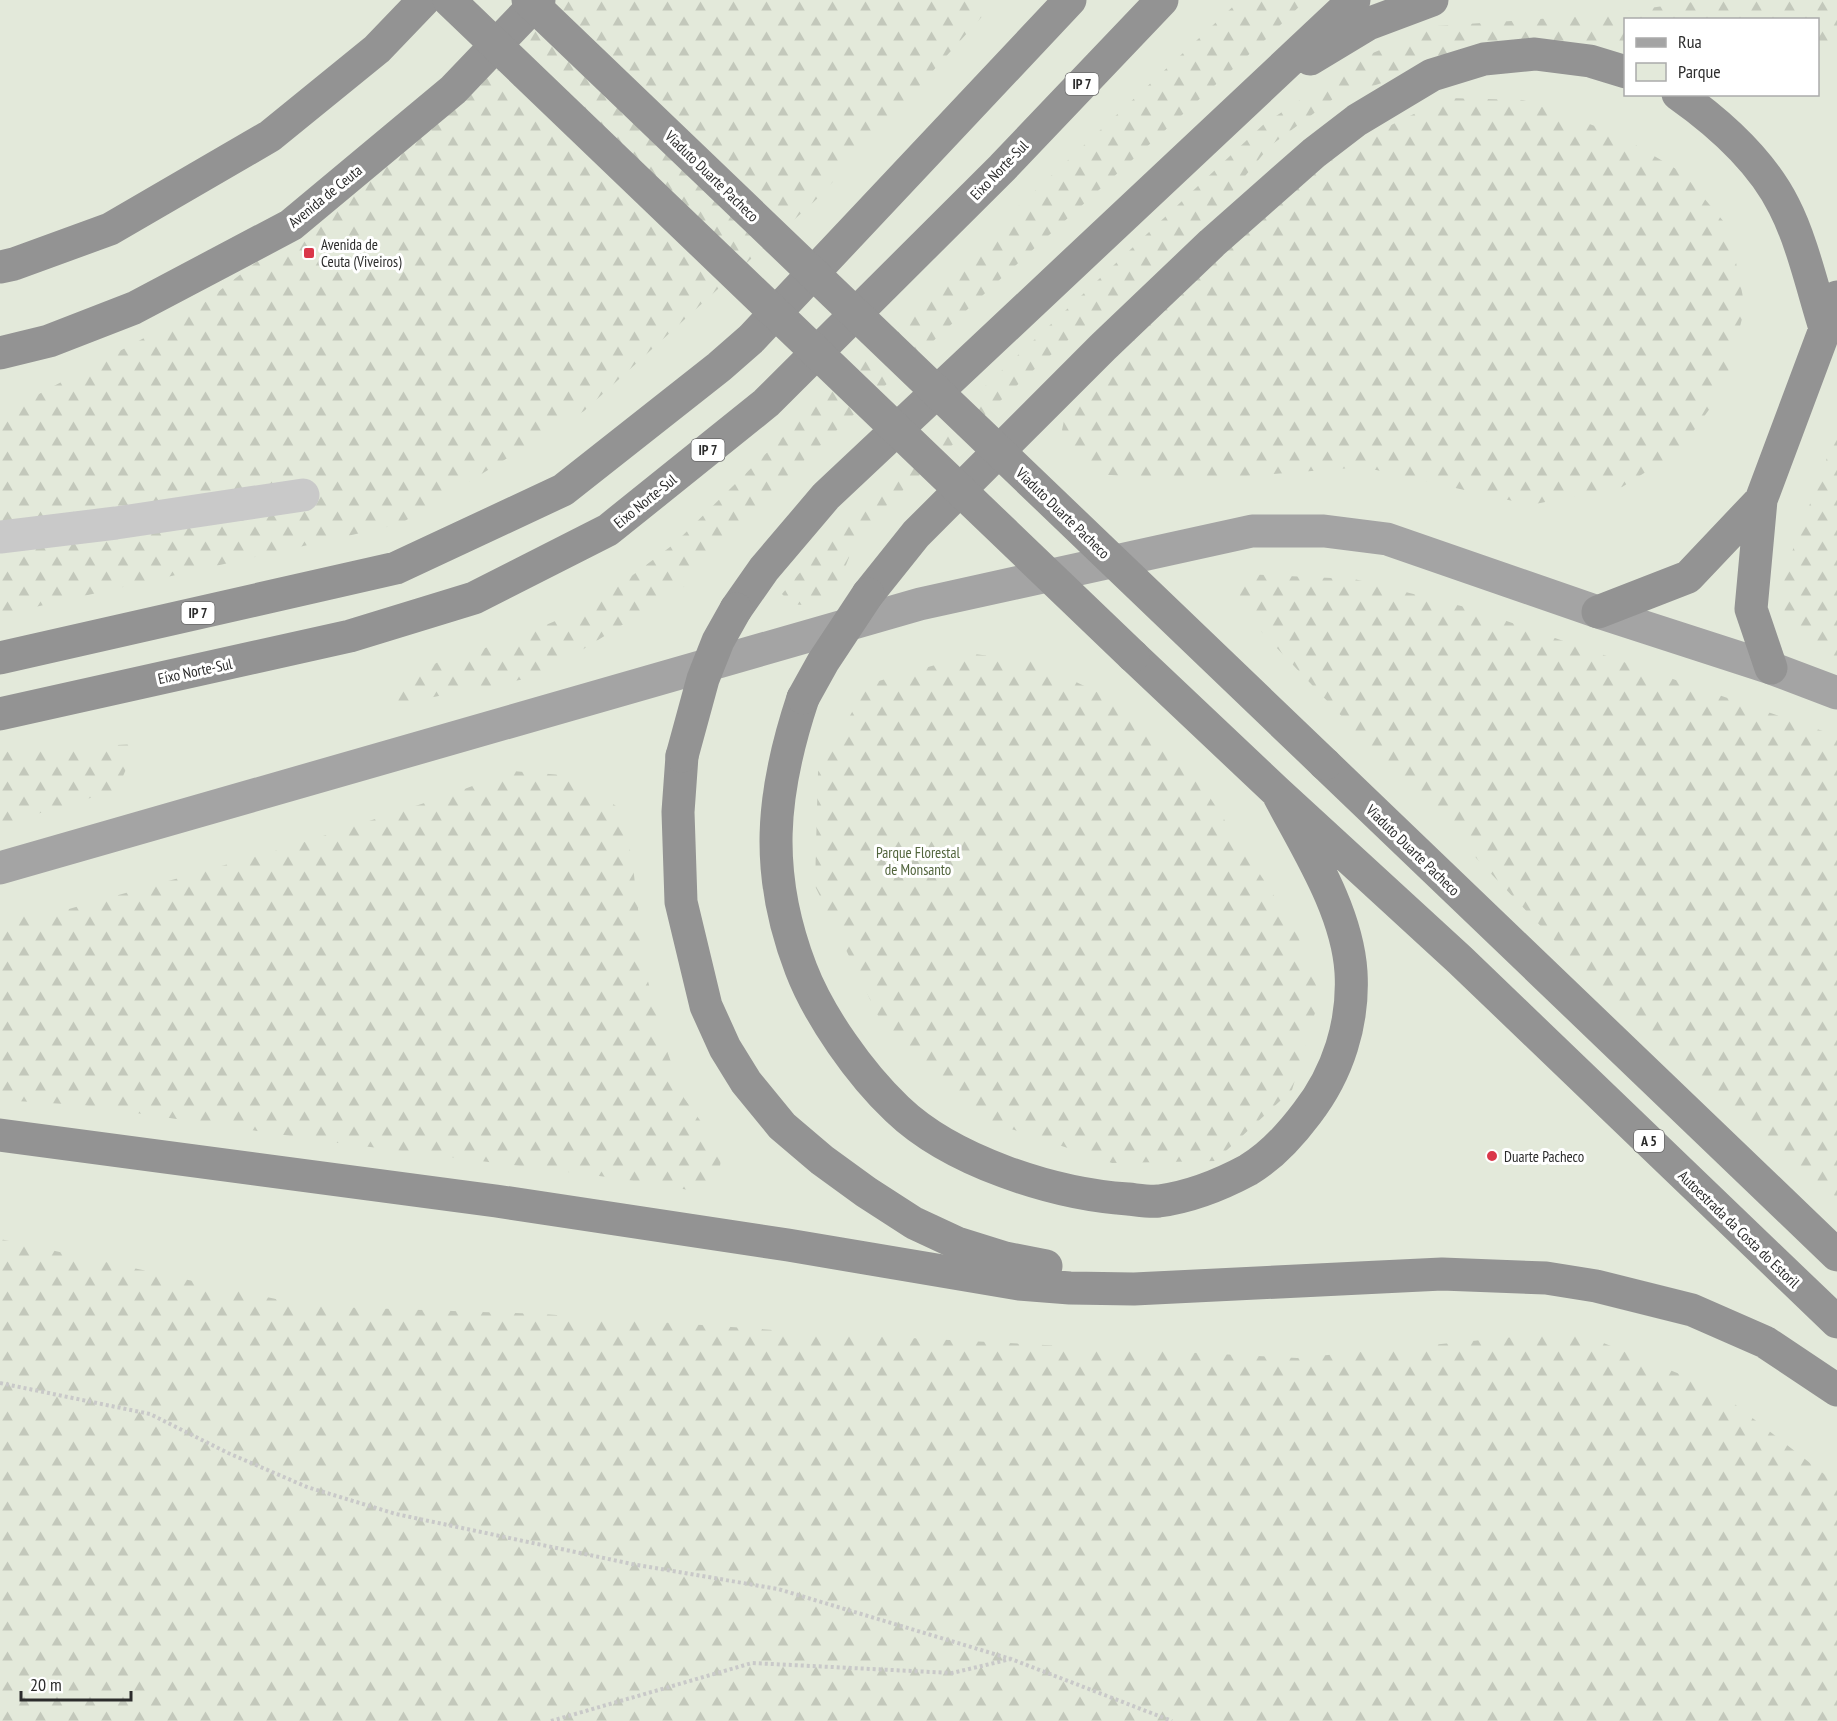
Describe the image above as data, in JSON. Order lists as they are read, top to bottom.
{
  "streets": {
    "highway": [
      "IP 7",
      "Eixo Norte-Sul",
      "Viaduto Duarte Pacheco",
      "Avenida de Ceuta",
      "A 5",
      "Autoestrada da Costa do Estoril"
    ]
  },
  "parks": ["Parque Florestal de Monsanto"],
  "places": {
    "transit": ["Avenida de Ceuta (Viveiros)"],
    "other": ["Duarte Pacheco"]
  },
  "legend": ["Rua", "Parque"],
  "scale_bar": "20 m"
}
